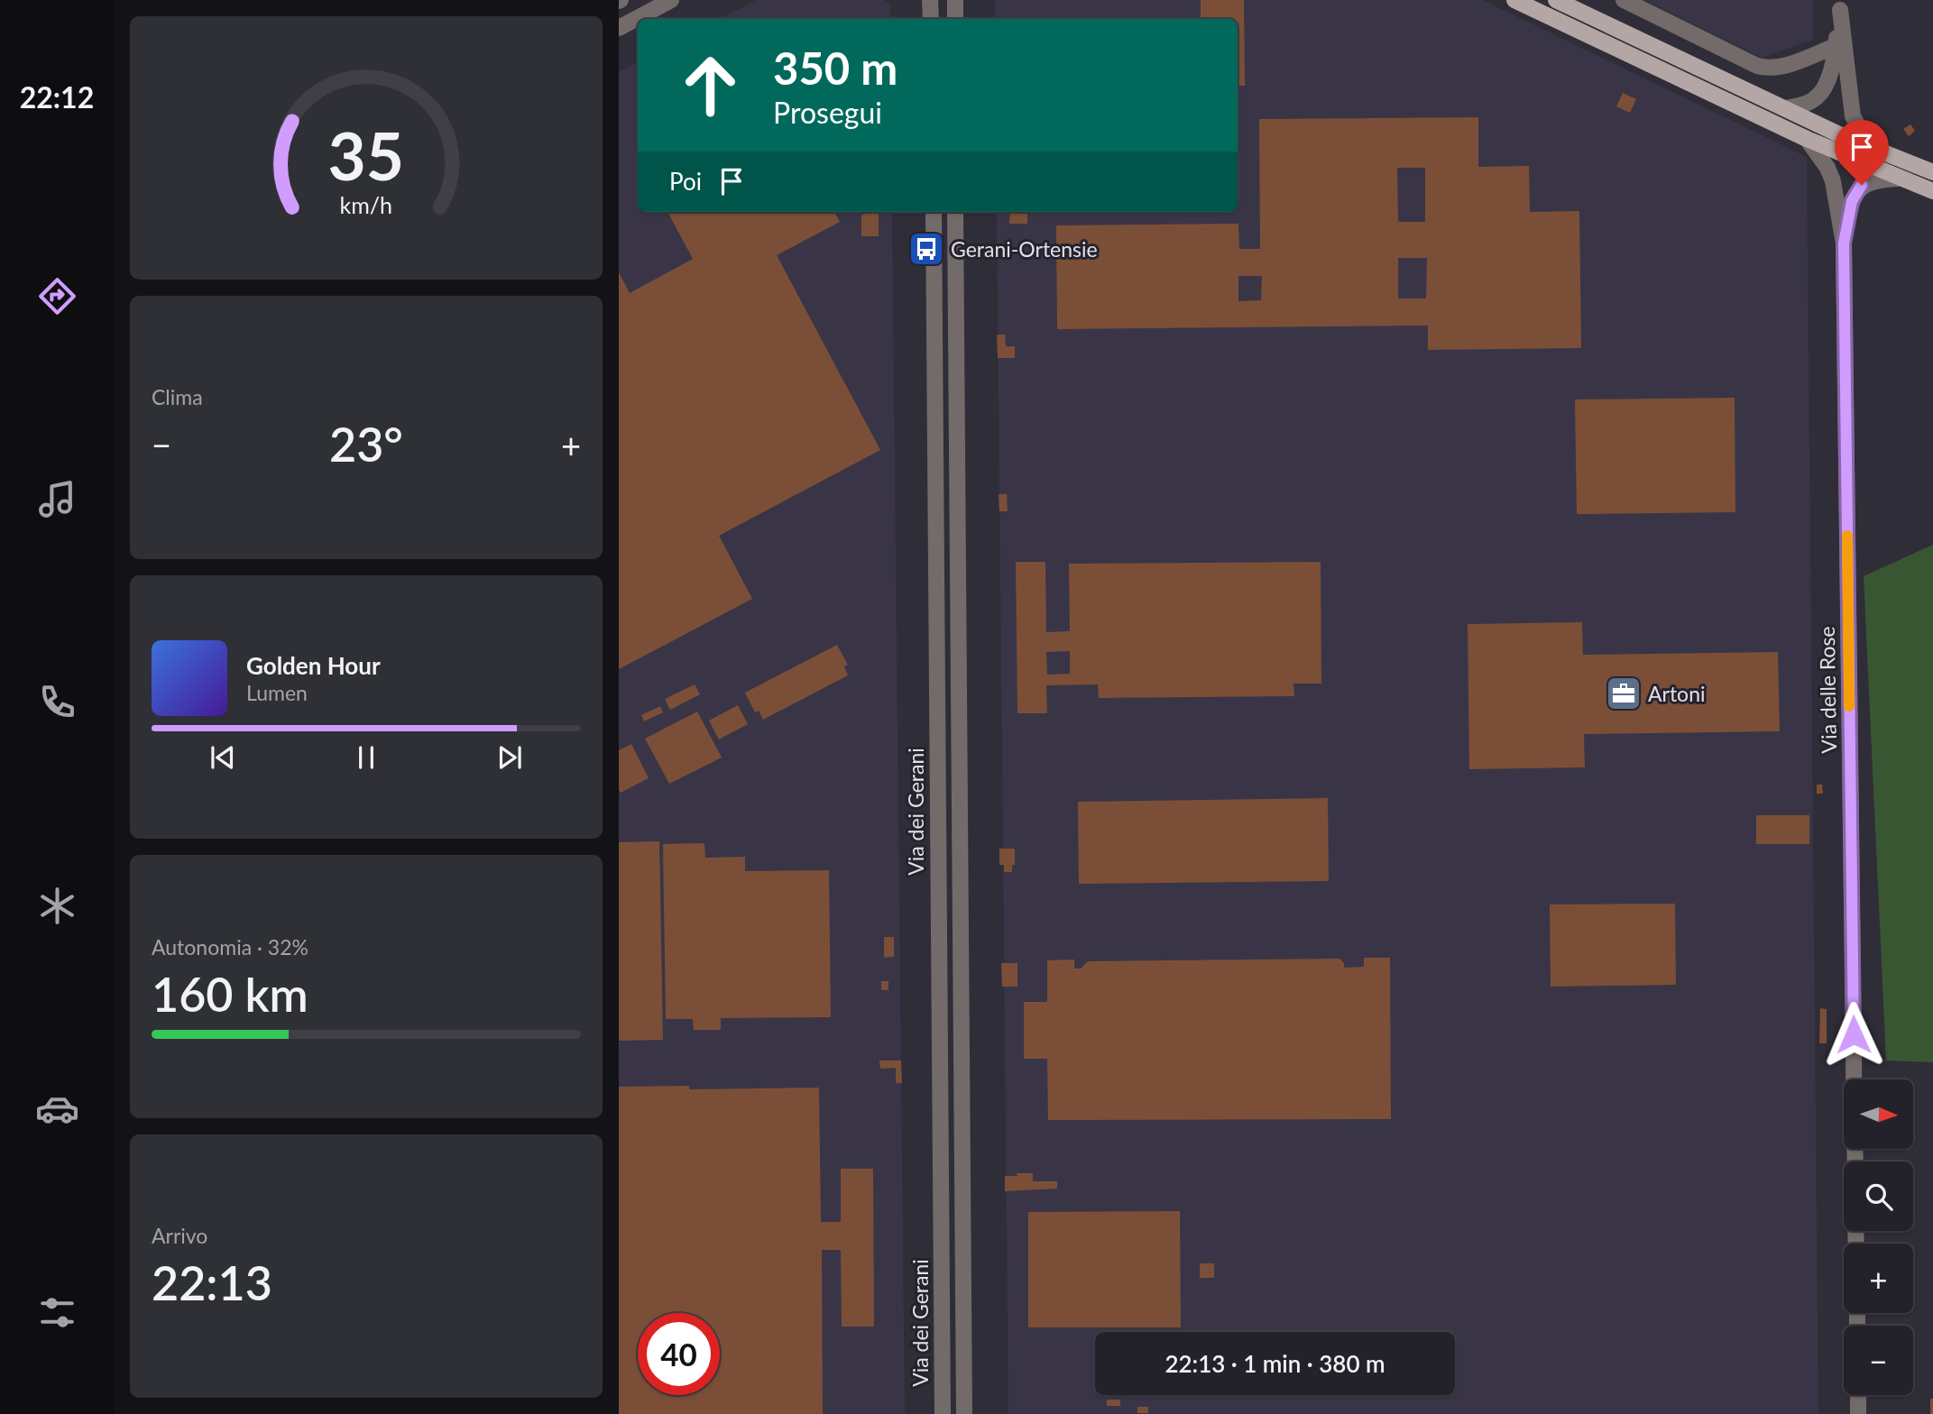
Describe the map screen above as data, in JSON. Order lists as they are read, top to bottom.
{
  "streets": {
    "street": ["Via delle Rose", "Via dei Gerani"]
  },
  "places": {
    "bus stop": ["Gerani-Ortensie"],
    "office": ["Artoni"]
  },
  "north": "right",
  "page": {
    "tabs": "22:12",
    "turn": ["350 m", "Prosegui"],
    "then": "Poi",
    "tile": [
      "Clima",
      ["Autonomia · 32%", "160 km"],
      ["Arrivo", "22:13"]
    ],
    "heat": ["−", "23°", "+"],
    "song": ["Golden Hour", "Lumen"],
    "map_buttons": ["+", "−"],
    "limit": "40",
    "trip": "22:13 · 1 min · 380 m",
    "gauge": ["35", "km/h"]
  }
}
